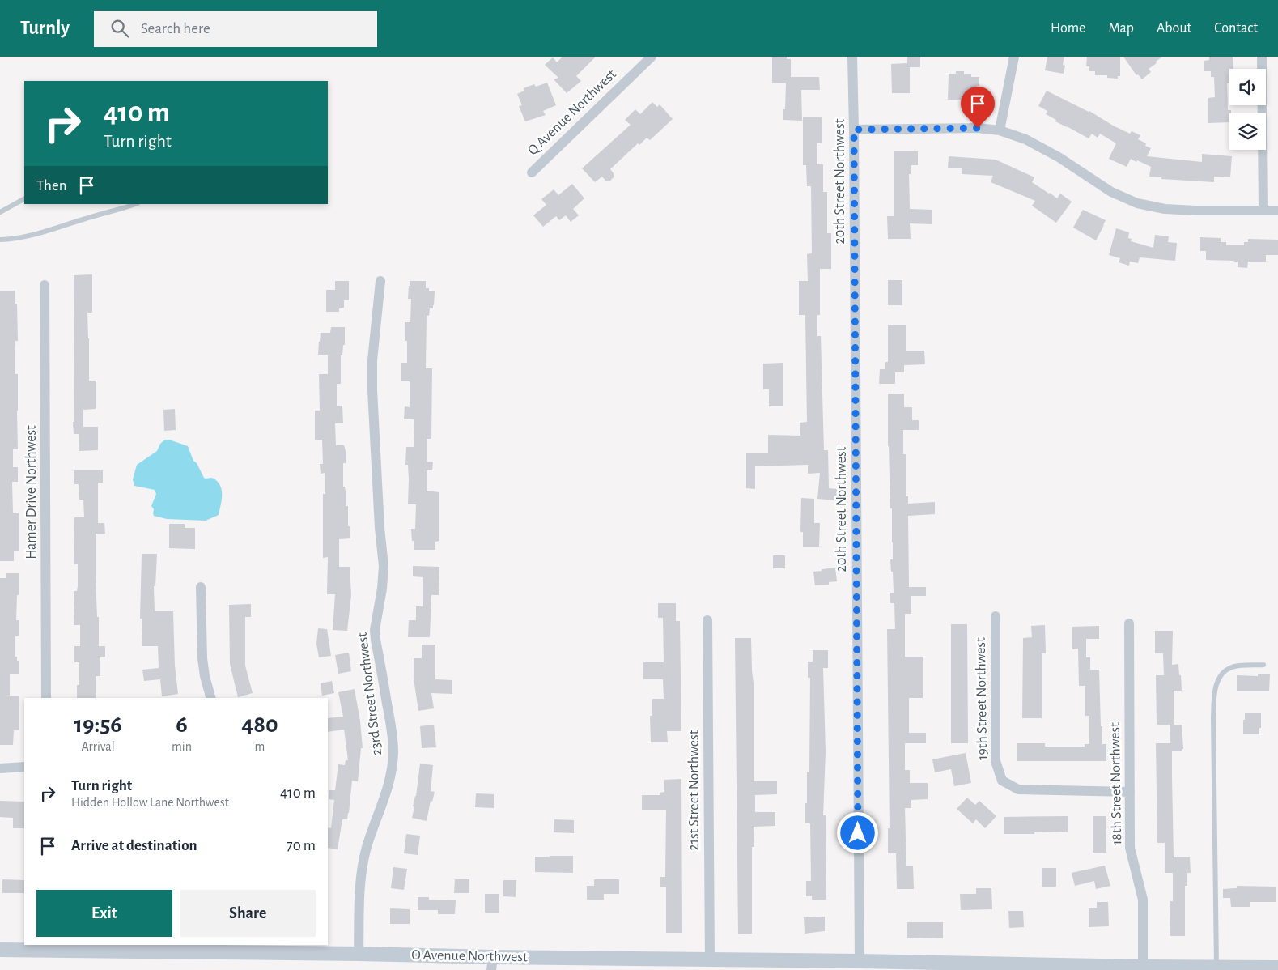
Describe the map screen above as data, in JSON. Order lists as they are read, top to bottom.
{
  "streets": {
    "street": [
      "Q Avenue Northwest",
      "20th Street Northwest",
      "Hamer Drive Northwest",
      "23rd Street Northwest",
      "19th Street Northwest",
      "18th Street Northwest",
      "21st Street Northwest",
      "O Avenue Northwest"
    ]
  },
  "crossings": [
    ["20th Street Northwest", "O Avenue Northwest"],
    ["23rd Street Northwest", "O Avenue Northwest"],
    ["19th Street Northwest", "18th Street Northwest"],
    ["18th Street Northwest", "O Avenue Northwest"],
    ["21st Street Northwest", "O Avenue Northwest"]
  ],
  "page": {
    "header": "Turnly",
    "search": "Search here",
    "nav": [
      "Home",
      "Map",
      "About",
      "Contact"
    ],
    "turn": ["410 m", "Turn right"],
    "then": "Then",
    "eta": [
      "19:56",
      "Arrival",
      "6",
      "min",
      "480",
      "m"
    ],
    "list": [
      {
        "name": "Turn right",
        "note": "Hidden Hollow Lane Northwest",
        "value": "410 m"
      },
      {
        "name": "Arrive at destination",
        "value": "70 m"
      }
    ],
    "buttons": ["Exit", "Share"]
  }
}
